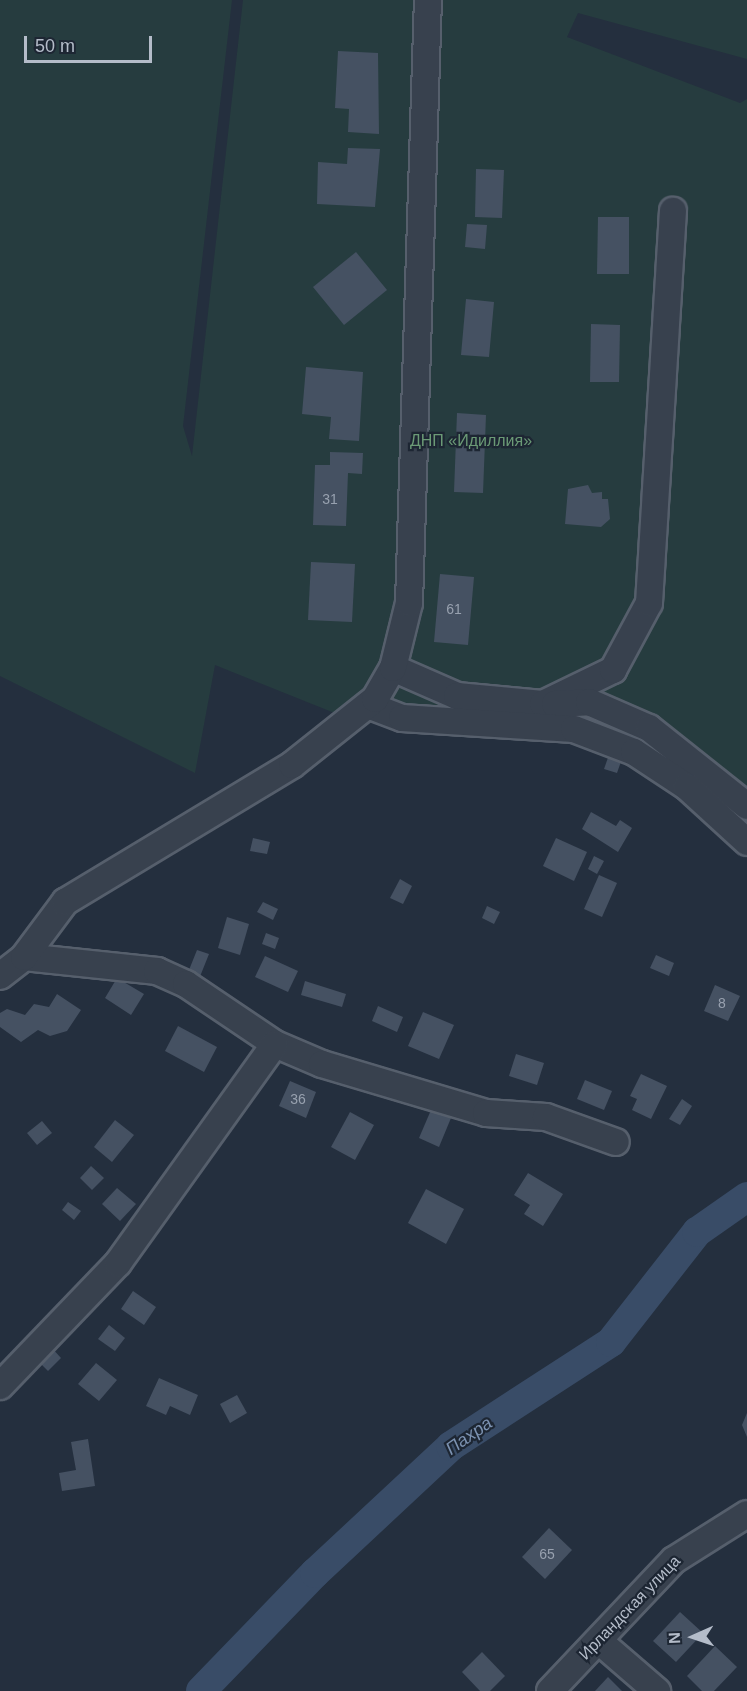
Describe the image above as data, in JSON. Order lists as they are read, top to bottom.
{
  "streets": {
    "street": ["Ирландская улица"]
  },
  "water": ["Пахра"],
  "parks": ["ДНП «Идиллия»"],
  "house_numbers": [
    "31",
    "61",
    "8",
    "36",
    "65"
  ],
  "scale_bar": "50 m",
  "north": "left"
}
